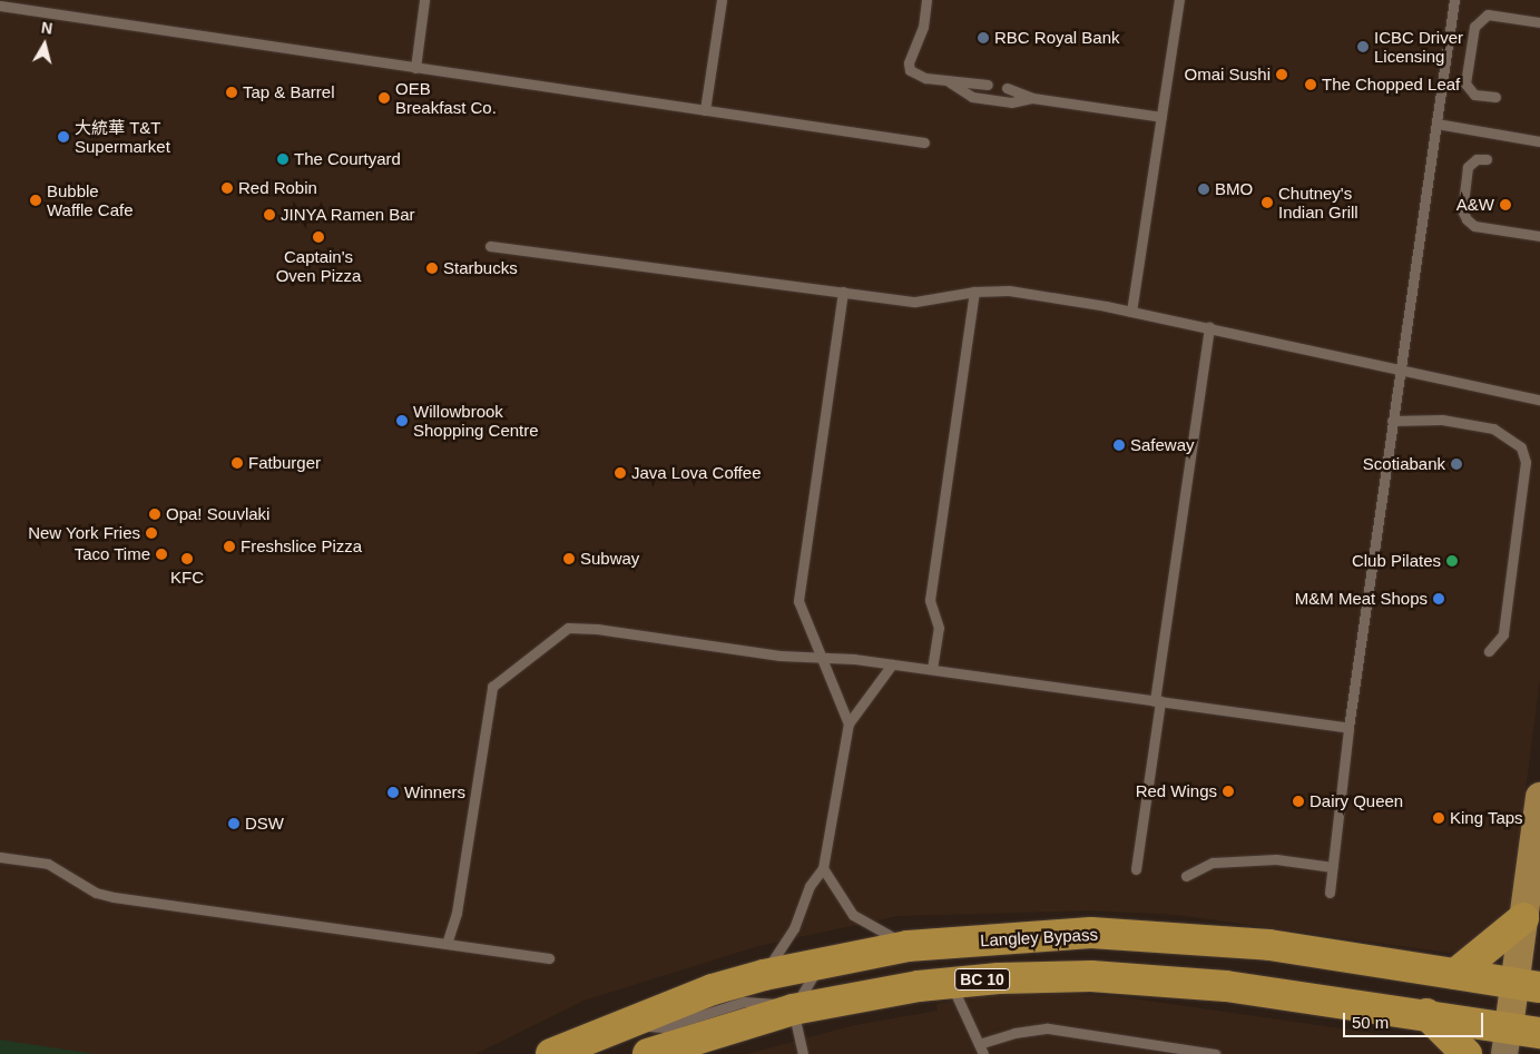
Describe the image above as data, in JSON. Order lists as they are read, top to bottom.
{
  "streets": {
    "highway": ["Langley Bypass", "BC 10"]
  },
  "places": [
    "RBC Royal Bank",
    "ICBC Driver Licensing",
    "Omai Sushi",
    "The Chopped Leaf",
    "Tap & Barrel",
    "OEB Breakfast Co.",
    "大統華 T&T Supermarket",
    "The Courtyard",
    "Red Robin",
    "BMO",
    "Bubble Waffle Cafe",
    "Chutney's Indian Grill",
    "A&W",
    "JINYA Ramen Bar",
    "Captain's Oven Pizza",
    "Starbucks",
    "Willowbrook Shopping Centre",
    "Safeway",
    "Fatburger",
    "Scotiabank",
    "Java Lova Coffee",
    "Opa! Souvlaki",
    "New York Fries",
    "Freshslice Pizza",
    "Taco Time",
    "KFC",
    "Subway",
    "Club Pilates",
    "M&M Meat Shops",
    "Red Wings",
    "Winners",
    "Dairy Queen",
    "King Taps",
    "DSW"
  ],
  "scale_bar": "50 m",
  "north": "top"
}
